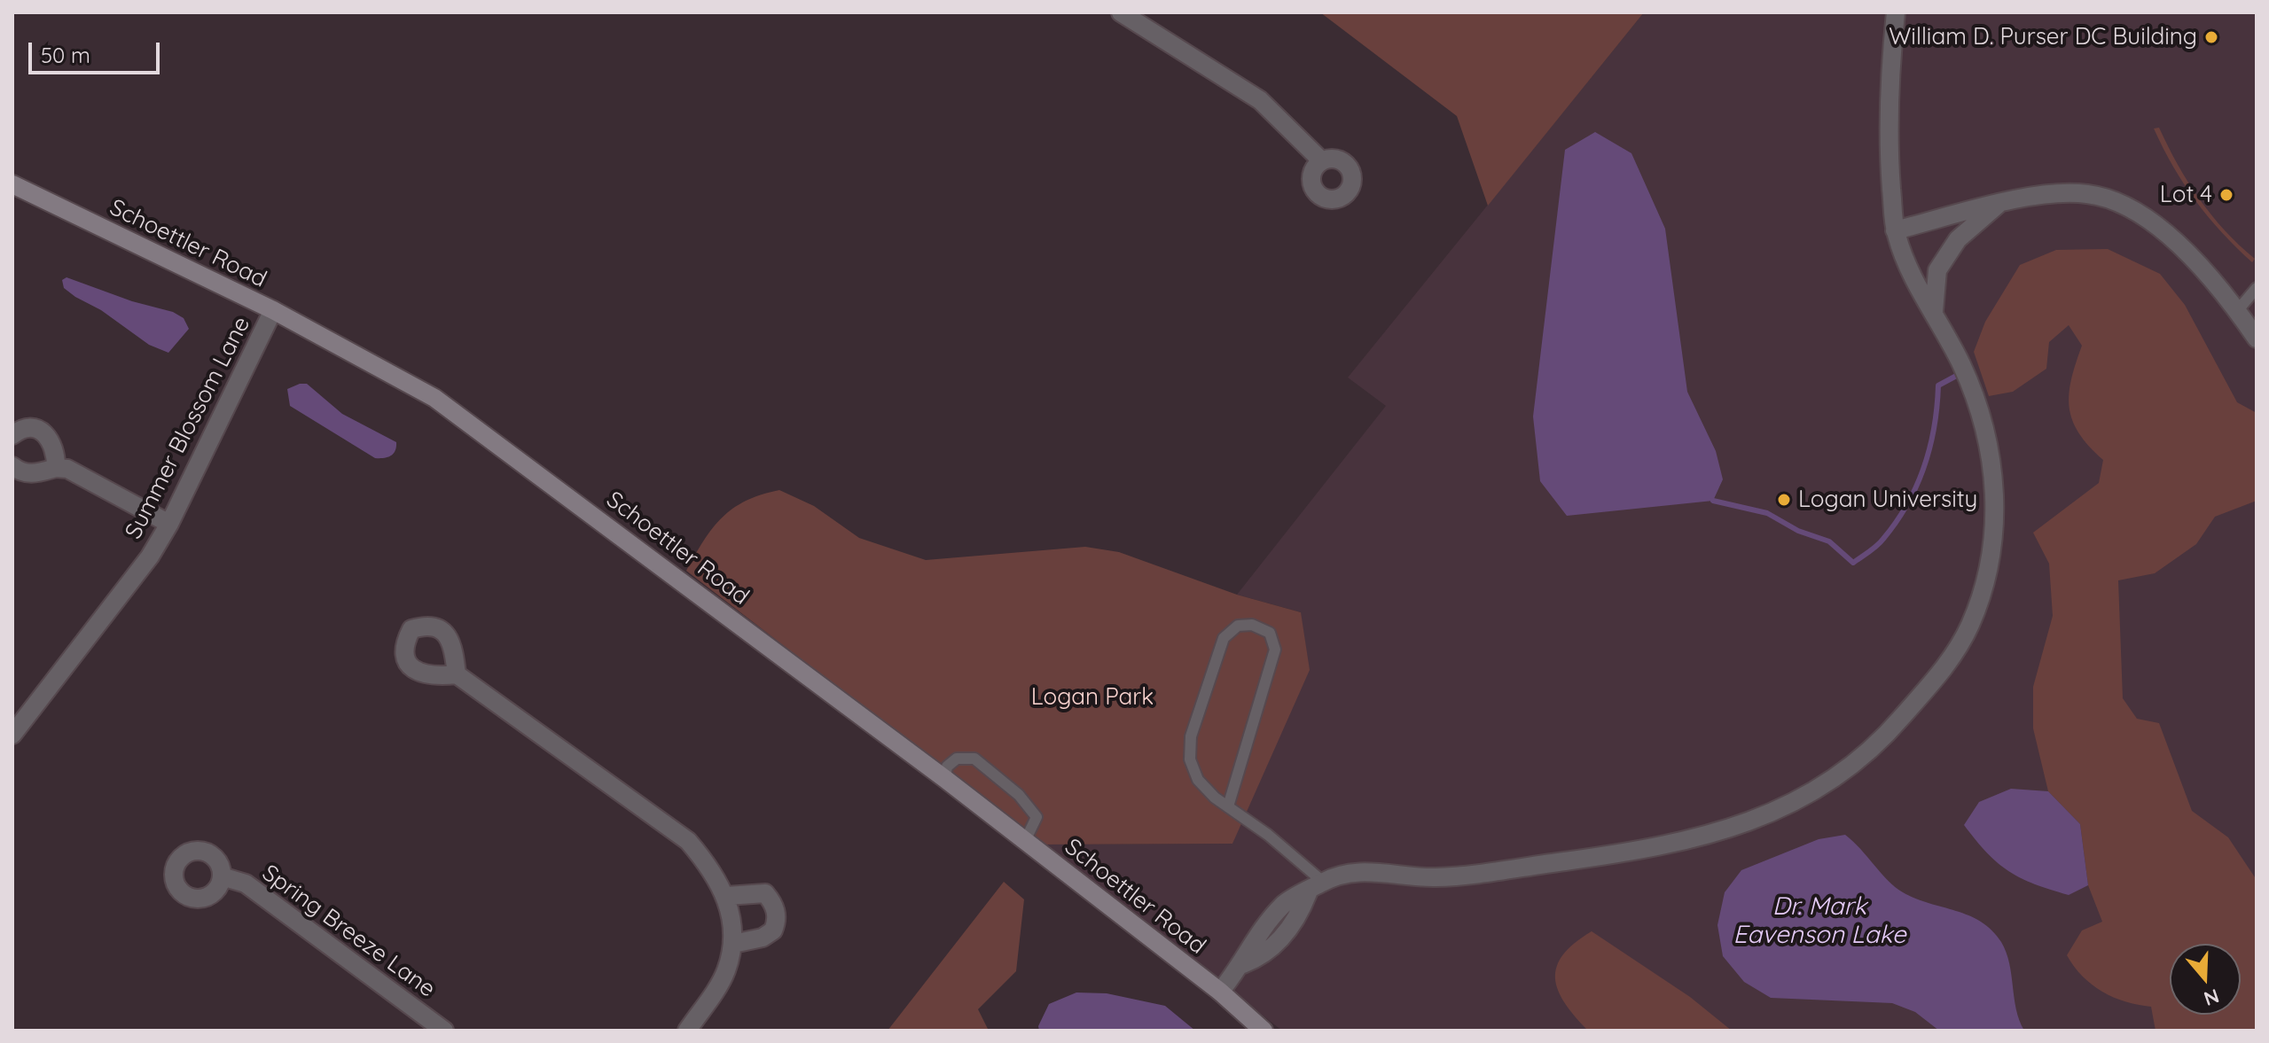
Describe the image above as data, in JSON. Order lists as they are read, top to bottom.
{
  "streets": {
    "street": ["Schoettler Road", "Summer Blossom Lane", "Spring Breeze Lane"]
  },
  "crossings": [
    ["Schoettler Road", "Summer Blossom Lane"]
  ],
  "water": ["Dr. Mark Eavenson Lake"],
  "parks": ["Logan Park"],
  "places": ["William D. Purser DC Building", "Lot 4", "Logan University"],
  "scale_bar": "50 m",
  "north": "bottom"
}
